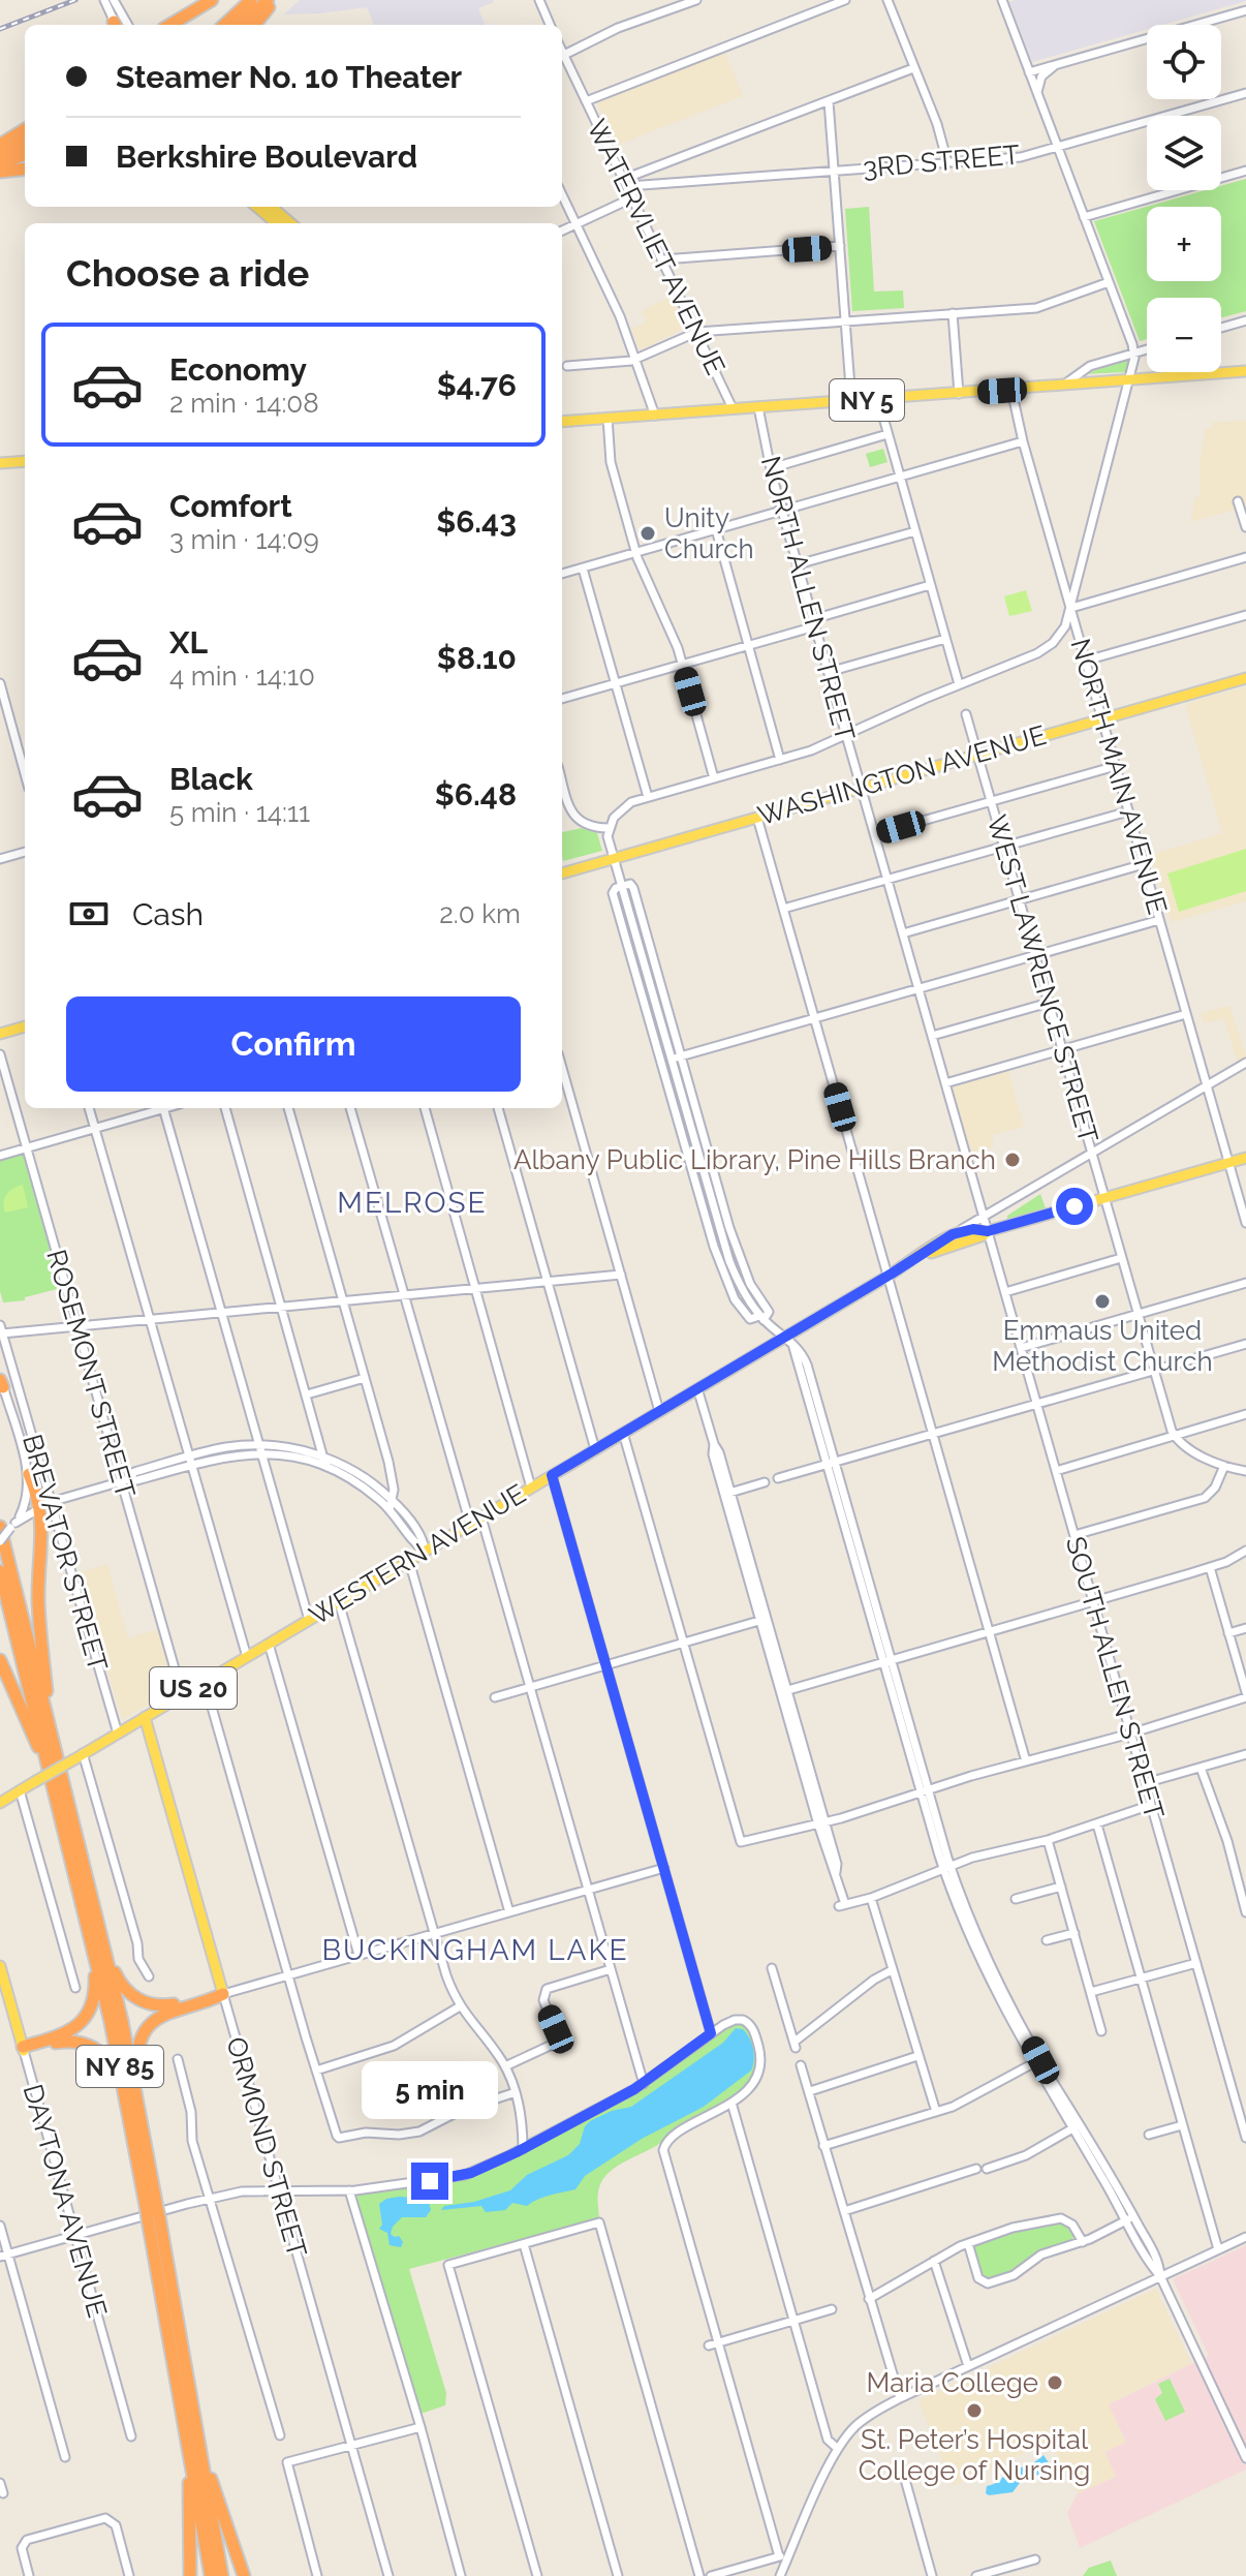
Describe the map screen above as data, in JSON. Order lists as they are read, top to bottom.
{
  "streets": {
    "highway": ["NY 85"],
    "main road": [
      "NY 5",
      "WASHINGTON AVENUE",
      "WESTERN AVENUE",
      "US 20",
      "ORMOND STREET",
      "DAYTONA AVENUE"
    ],
    "street": [
      "3RD STREET",
      "WATERVLIET AVENUE",
      "NORTH ALLEN STREET",
      "NORTH MAIN AVENUE",
      "WEST LAWRENCE STREET",
      "ROSEMONT STREET",
      "BREVATOR STREET",
      "SOUTH ALLEN STREET"
    ]
  },
  "crossings": [
    ["3RD STREET", "WATERVLIET AVENUE"],
    ["WATERVLIET AVENUE", "NY 5"],
    ["NY 5", "NORTH ALLEN STREET"],
    ["NY 5", "NORTH MAIN AVENUE"],
    ["NORTH ALLEN STREET", "WASHINGTON AVENUE"],
    ["NORTH ALLEN STREET", "WESTERN AVENUE"],
    ["NORTH ALLEN STREET", "SOUTH ALLEN STREET"],
    ["WASHINGTON AVENUE", "NORTH MAIN AVENUE"],
    ["WASHINGTON AVENUE", "WEST LAWRENCE STREET"],
    ["NORTH MAIN AVENUE", "WESTERN AVENUE"],
    ["NORTH MAIN AVENUE", "US 20"],
    ["WEST LAWRENCE STREET", "WESTERN AVENUE"],
    ["WEST LAWRENCE STREET", "US 20"],
    ["ROSEMONT STREET", "WESTERN AVENUE"],
    ["BREVATOR STREET", "WESTERN AVENUE"],
    ["WESTERN AVENUE", "SOUTH ALLEN STREET"],
    ["WESTERN AVENUE", "US 20"],
    ["WESTERN AVENUE", "ORMOND STREET"],
    ["SOUTH ALLEN STREET", "US 20"]
  ],
  "districts": ["MELROSE", "BUCKINGHAM LAKE"],
  "places": [
    "Unity Church",
    "Albany Public Library, Pine Hills Branch",
    "Emmaus United Methodist Church",
    "Maria College",
    "St. Peter’s Hospital College of Nursing"
  ],
  "page": {
    "map_buttons": ["+", "−"],
    "banner": ["Steamer No. 10 Theater", "Berkshire Boulevard"],
    "heading": "Choose a ride",
    "list": [
      {
        "name": "Economy",
        "note": "2 min · 14:08",
        "value": "$4.76"
      },
      {
        "name": "Comfort",
        "note": "3 min · 14:09",
        "value": "$6.43"
      },
      {
        "name": "XL",
        "note": "4 min · 14:10",
        "value": "$8.10"
      },
      {
        "name": "Black",
        "note": "5 min · 14:11",
        "value": "$6.48"
      }
    ],
    "pay": ["Cash", "2.0 km"],
    "buttons": "Confirm",
    "bubble": "5 min"
  }
}
